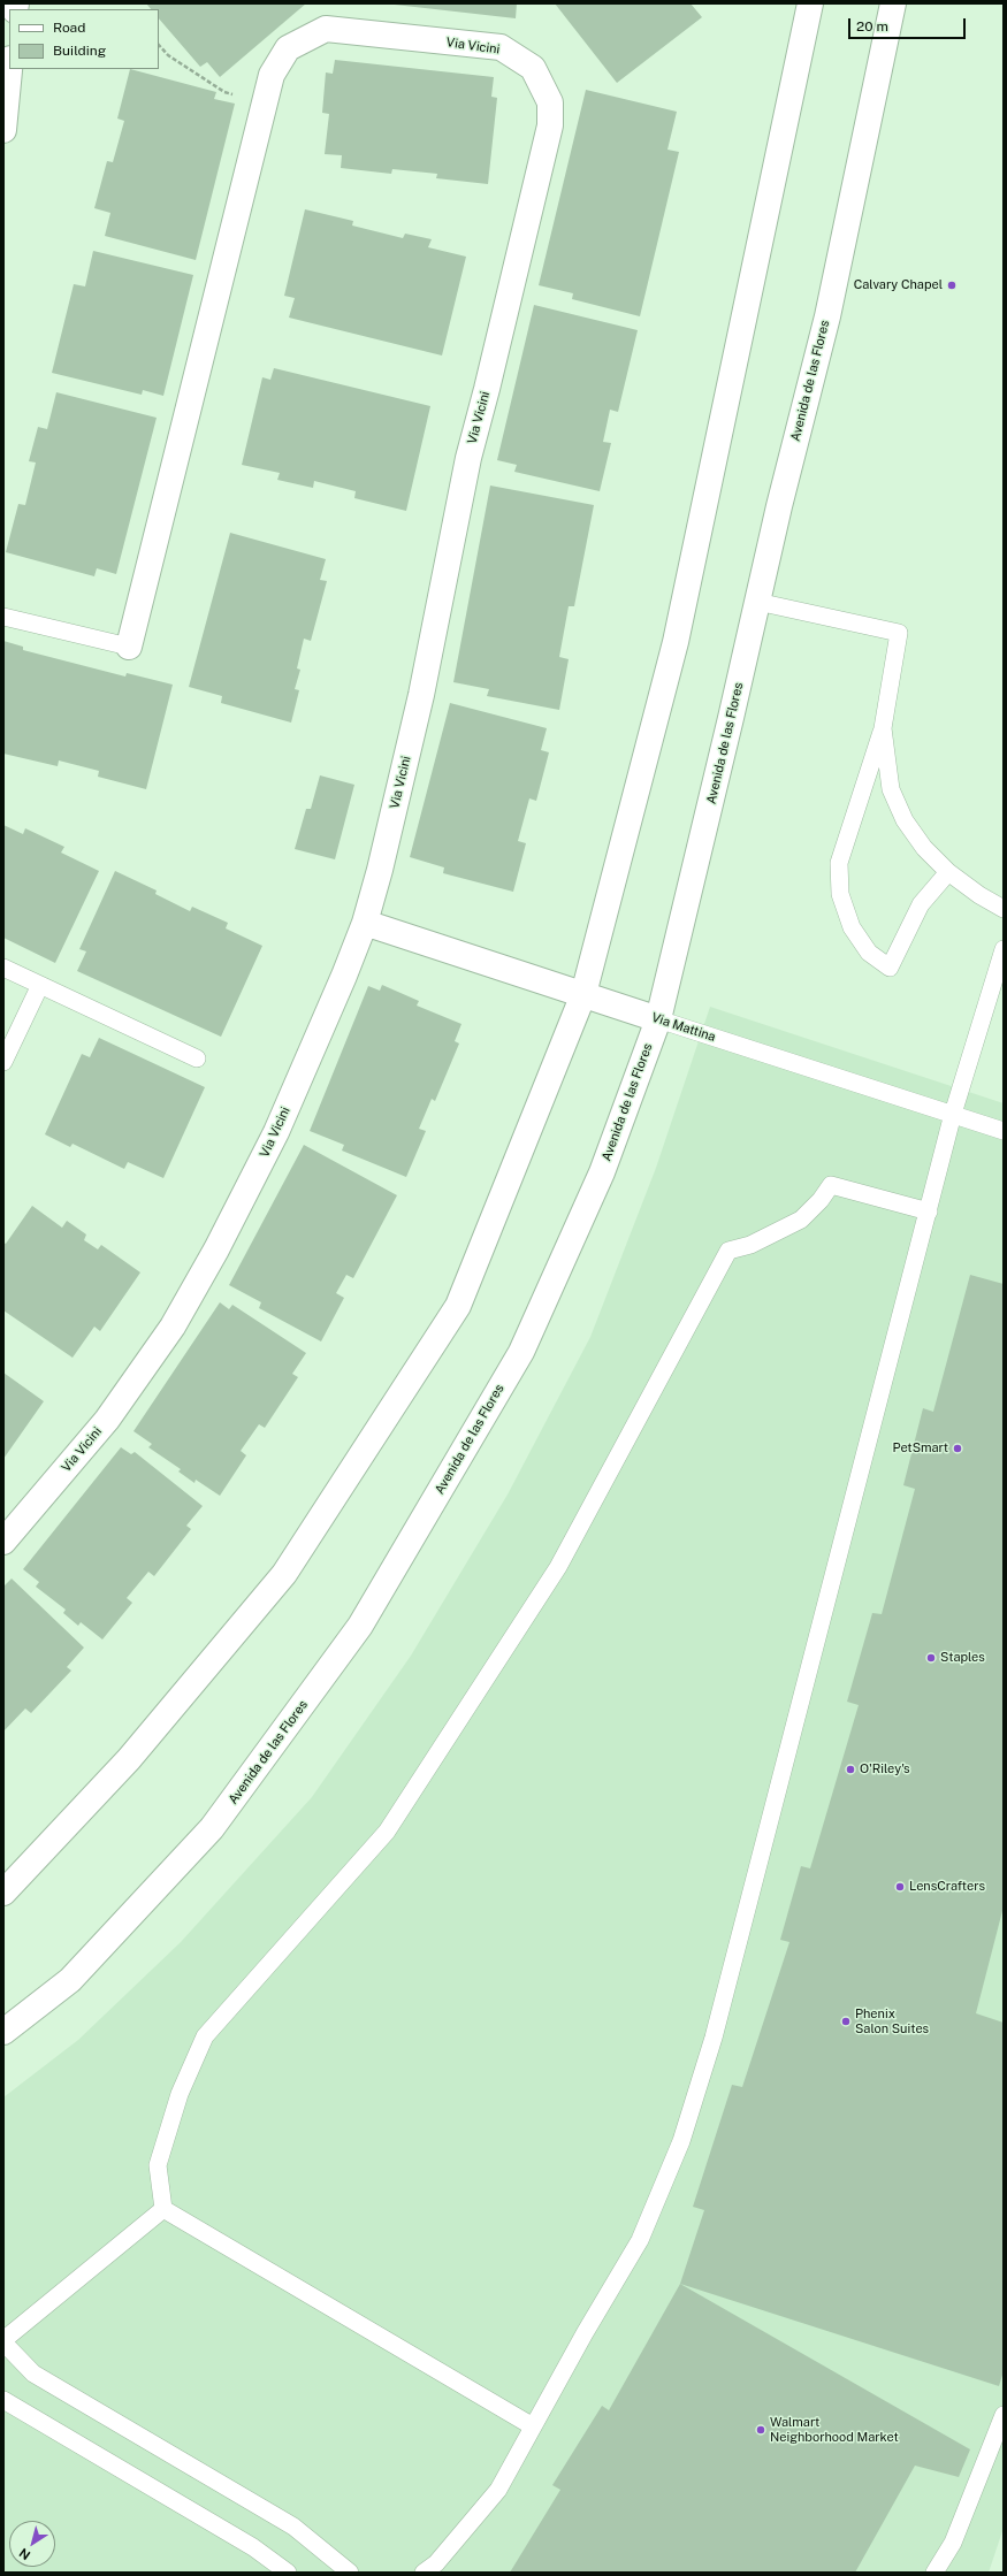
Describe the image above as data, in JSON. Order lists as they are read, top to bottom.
{
  "streets": {
    "main road": ["Via Vicini", "Avenida de las Flores", "Via Mattina"]
  },
  "crossings": [
    ["Via Vicini", "Via Mattina"],
    ["Avenida de las Flores", "Via Mattina"]
  ],
  "places": [
    "Calvary Chapel",
    "PetSmart",
    "Staples",
    "O'Riley's",
    "LensCrafters",
    "Phenix Salon Suites",
    "Walmart Neighborhood Market"
  ],
  "legend": ["Road", "Building"],
  "scale_bar": "20 m",
  "north": "bottom left"
}
